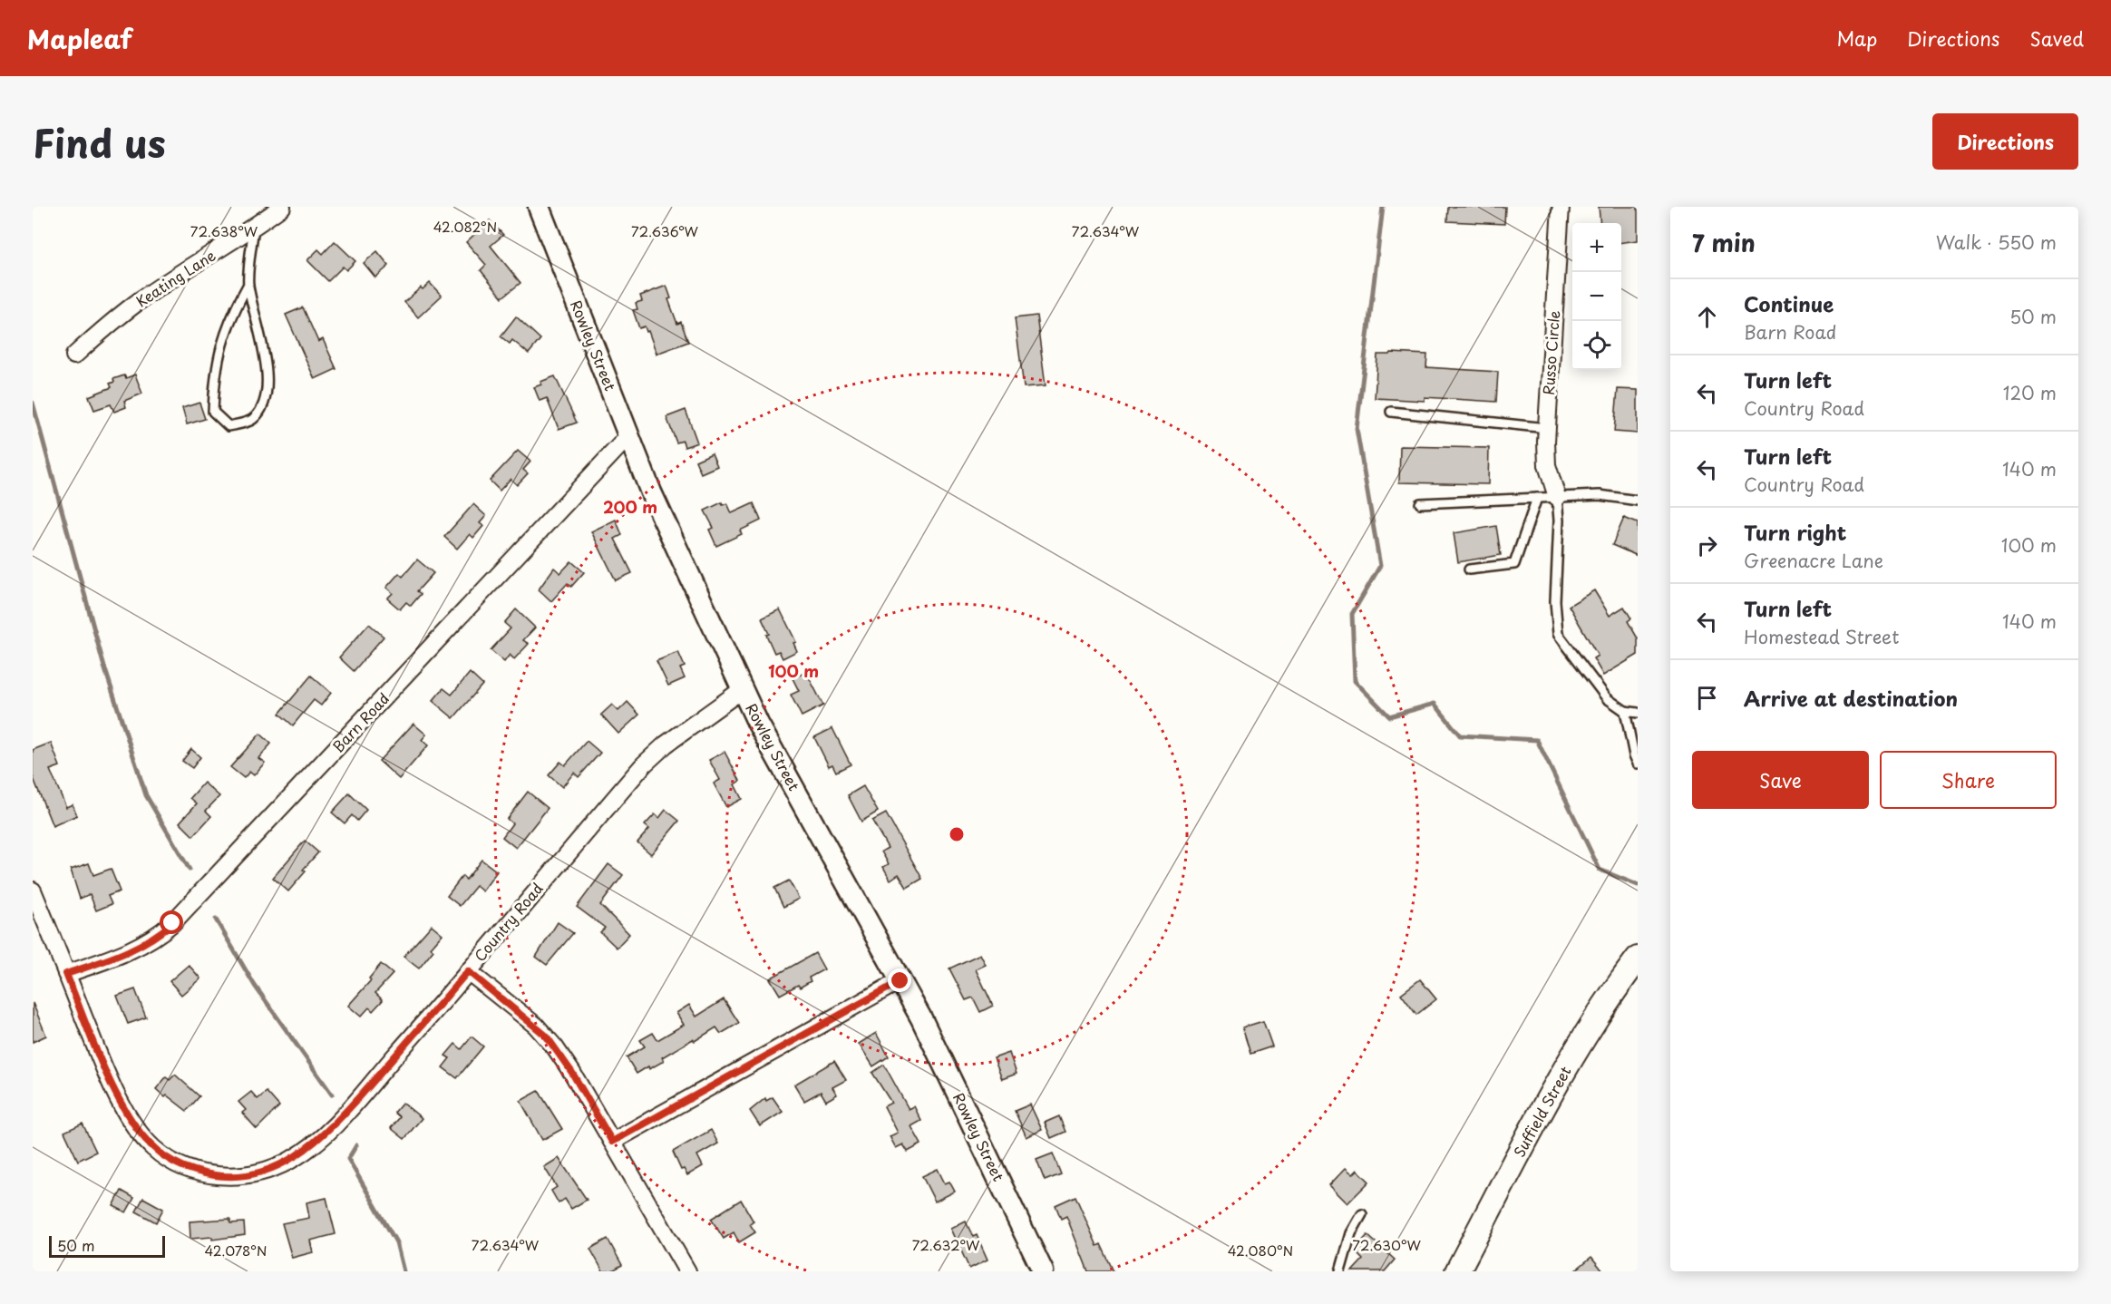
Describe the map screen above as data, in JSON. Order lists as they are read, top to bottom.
{
  "streets": {
    "main road": ["Suffield Street"],
    "street": [
      "Keating Lane",
      "Rowley Street",
      "Russo Circle",
      "Barn Road",
      "Country Road"
    ]
  },
  "crossings": [
    ["Rowley Street", "Barn Road"],
    ["Rowley Street", "Country Road"],
    ["Barn Road", "Country Road"]
  ],
  "scale_bar": "50 m",
  "page": {
    "header": "Mapleaf",
    "nav": ["Map", "Directions", "Saved"],
    "title": "Find us",
    "buttons": [
      "Directions",
      ["Save", "Share"]
    ],
    "heading": ["7 min", "Walk · 550 m"],
    "map_buttons": ["+", "−"],
    "list": [
      ["Continue", "Barn Road", "50 m"],
      ["Turn left", "Country Road", "120 m"],
      ["Turn left", "Country Road", "140 m"],
      ["Turn right", "Greenacre Lane", "100 m"],
      ["Turn left", "Homestead Street", "140 m"],
      "Arrive at destination"
    ],
    "scale": "50 m"
  },
  "coordinates": [
    "42.082°N",
    "72.638°W",
    "72.634°W",
    "72.636°W",
    "72.632°W",
    "72.630°W",
    "42.078°N",
    "42.080°N"
  ],
  "rings": ["200 m", "100 m"]
}
